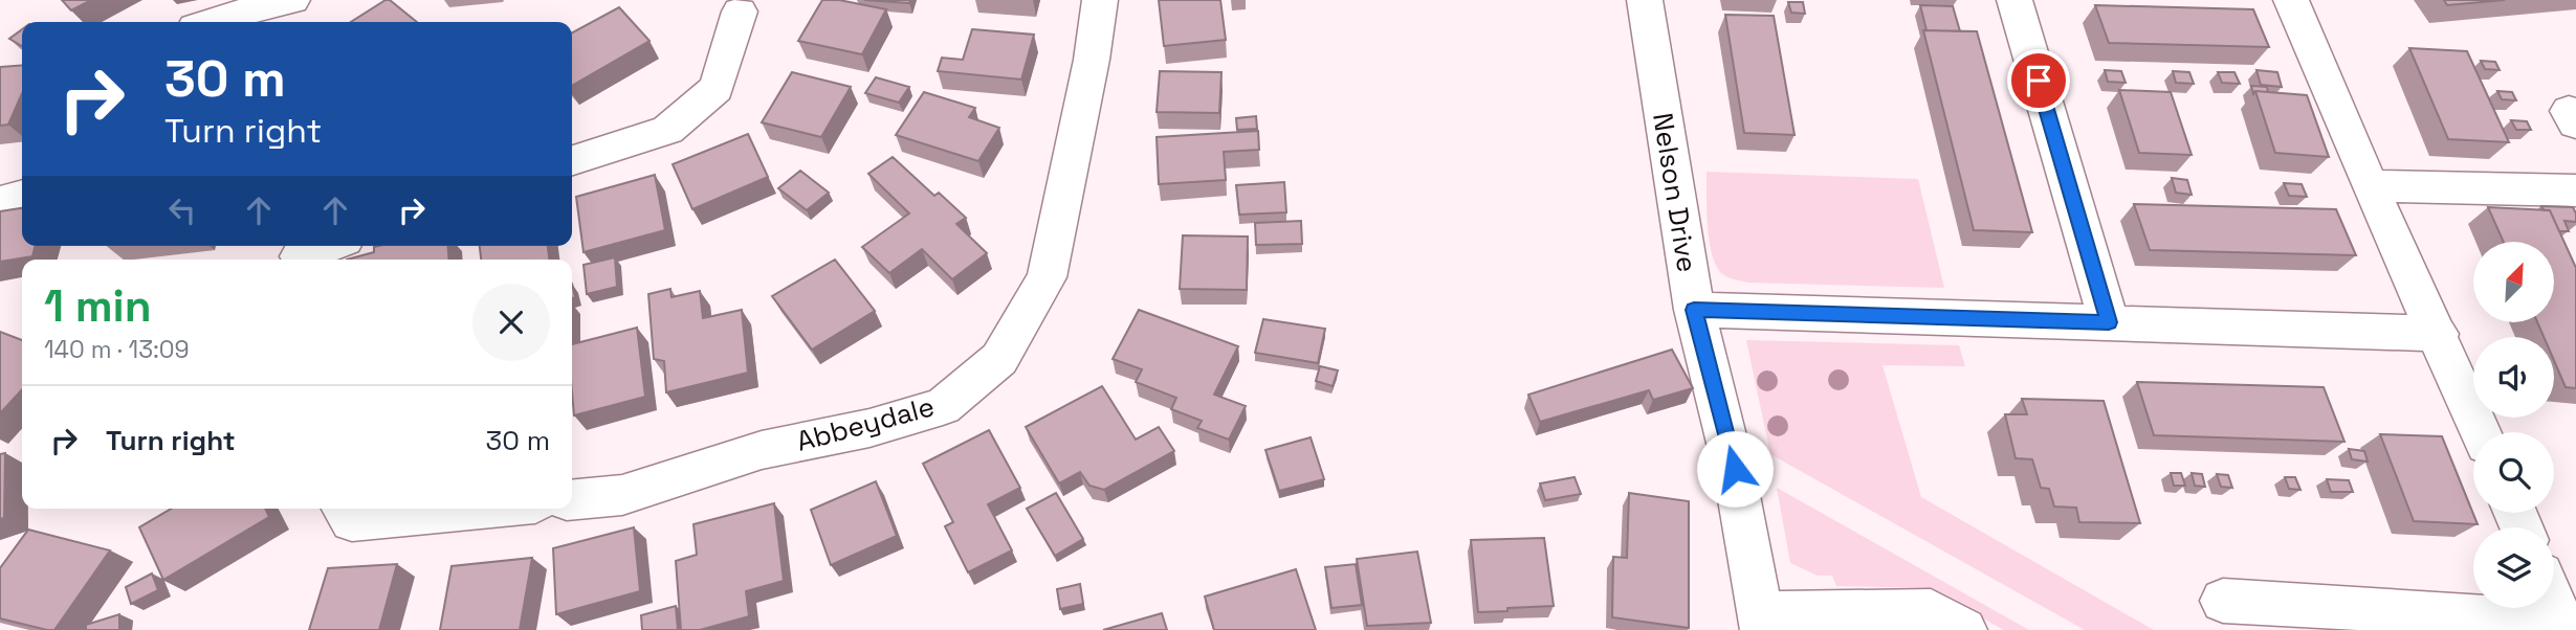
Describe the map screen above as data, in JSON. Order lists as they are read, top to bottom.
{
  "streets": {
    "street": ["Nelson Drive", "Abbeydale"]
  },
  "north": "top right",
  "page": {
    "turn": ["30 m", "Turn right"],
    "heading": ["1 min", "140 m · 13:09"],
    "list": [
      {
        "name": "Turn right",
        "value": "30 m"
      }
    ]
  }
}
